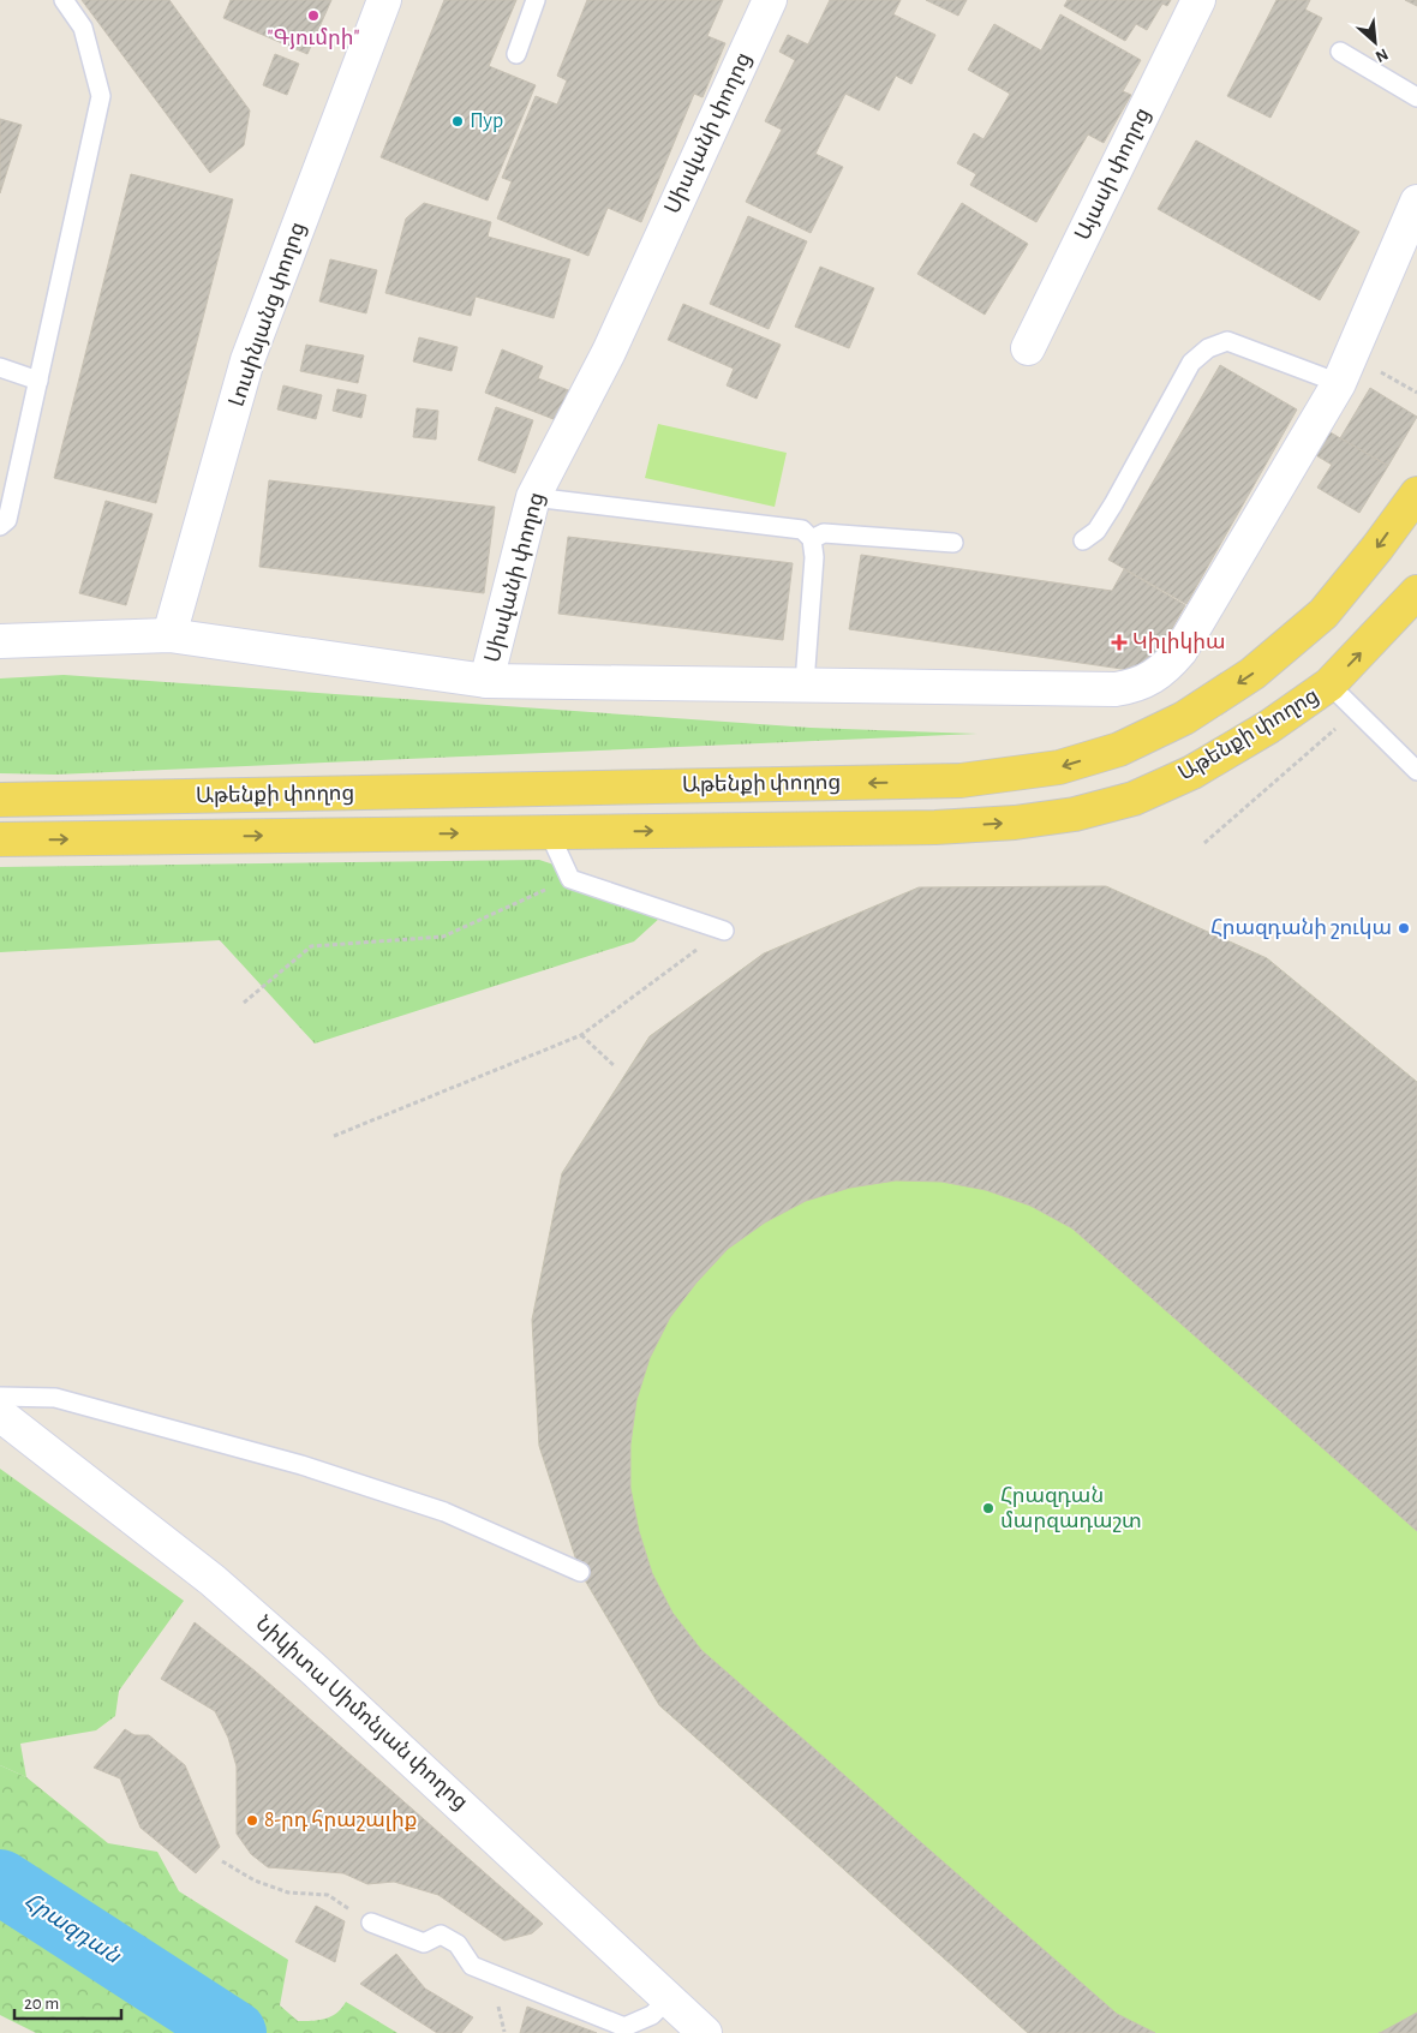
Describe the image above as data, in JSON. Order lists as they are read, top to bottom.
{
  "streets": {
    "main road": ["Աթենքի փողոց"],
    "street": [
      "Սիսվանի փողոց",
      "Այասի փողոց",
      "Լուսինյանց փողոց",
      "Նիկիտա Սիմոնյան փողոց"
    ]
  },
  "crossings": [
    ["Սիսվանի փողոց", "Լուսինյանց փողոց"]
  ],
  "water": ["Հրազդան"],
  "places": {
    "other": [
      "\"Գյումրի\"",
      "Пур",
      "Հրազդանի շուկա",
      "Հրազդան մարզադաշտ",
      "8-րդ հրաշալիք"
    ],
    "health": ["Կիլիկիա"]
  },
  "scale_bar": "20 m",
  "north": "bottom right"
}
